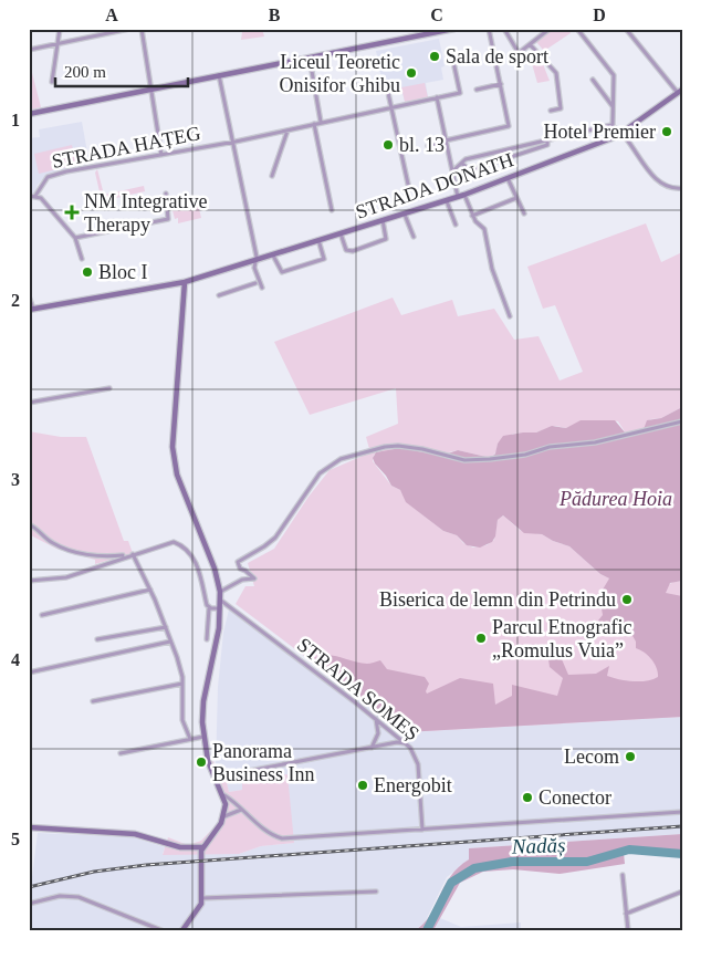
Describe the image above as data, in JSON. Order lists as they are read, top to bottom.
{
  "streets": {
    "main road": ["STRADA DONATH"],
    "street": ["STRADA HAȚEG", "STRADA SOMEȘ"]
  },
  "water": ["Nadăș"],
  "parks": ["Pădurea Hoia"],
  "places": {
    "other": [
      "Sala de sport",
      "Liceul Teoretic Onisifor Ghibu",
      "Hotel Premier",
      "bl. 13",
      "Bloc I",
      "Biserica de lemn din Petrindu",
      "Parcul Etnografic „Romulus Vuia”",
      "Lecom",
      "Panorama Business Inn",
      "Energobit",
      "Conector"
    ],
    "health": ["NM Integrative Therapy"]
  },
  "scale_bar": "200 m",
  "grid": {
    "columns": [
      "A",
      "B",
      "C",
      "D"
    ],
    "rows": [
      "1",
      "2",
      "3",
      "4",
      "5"
    ]
  }
}
